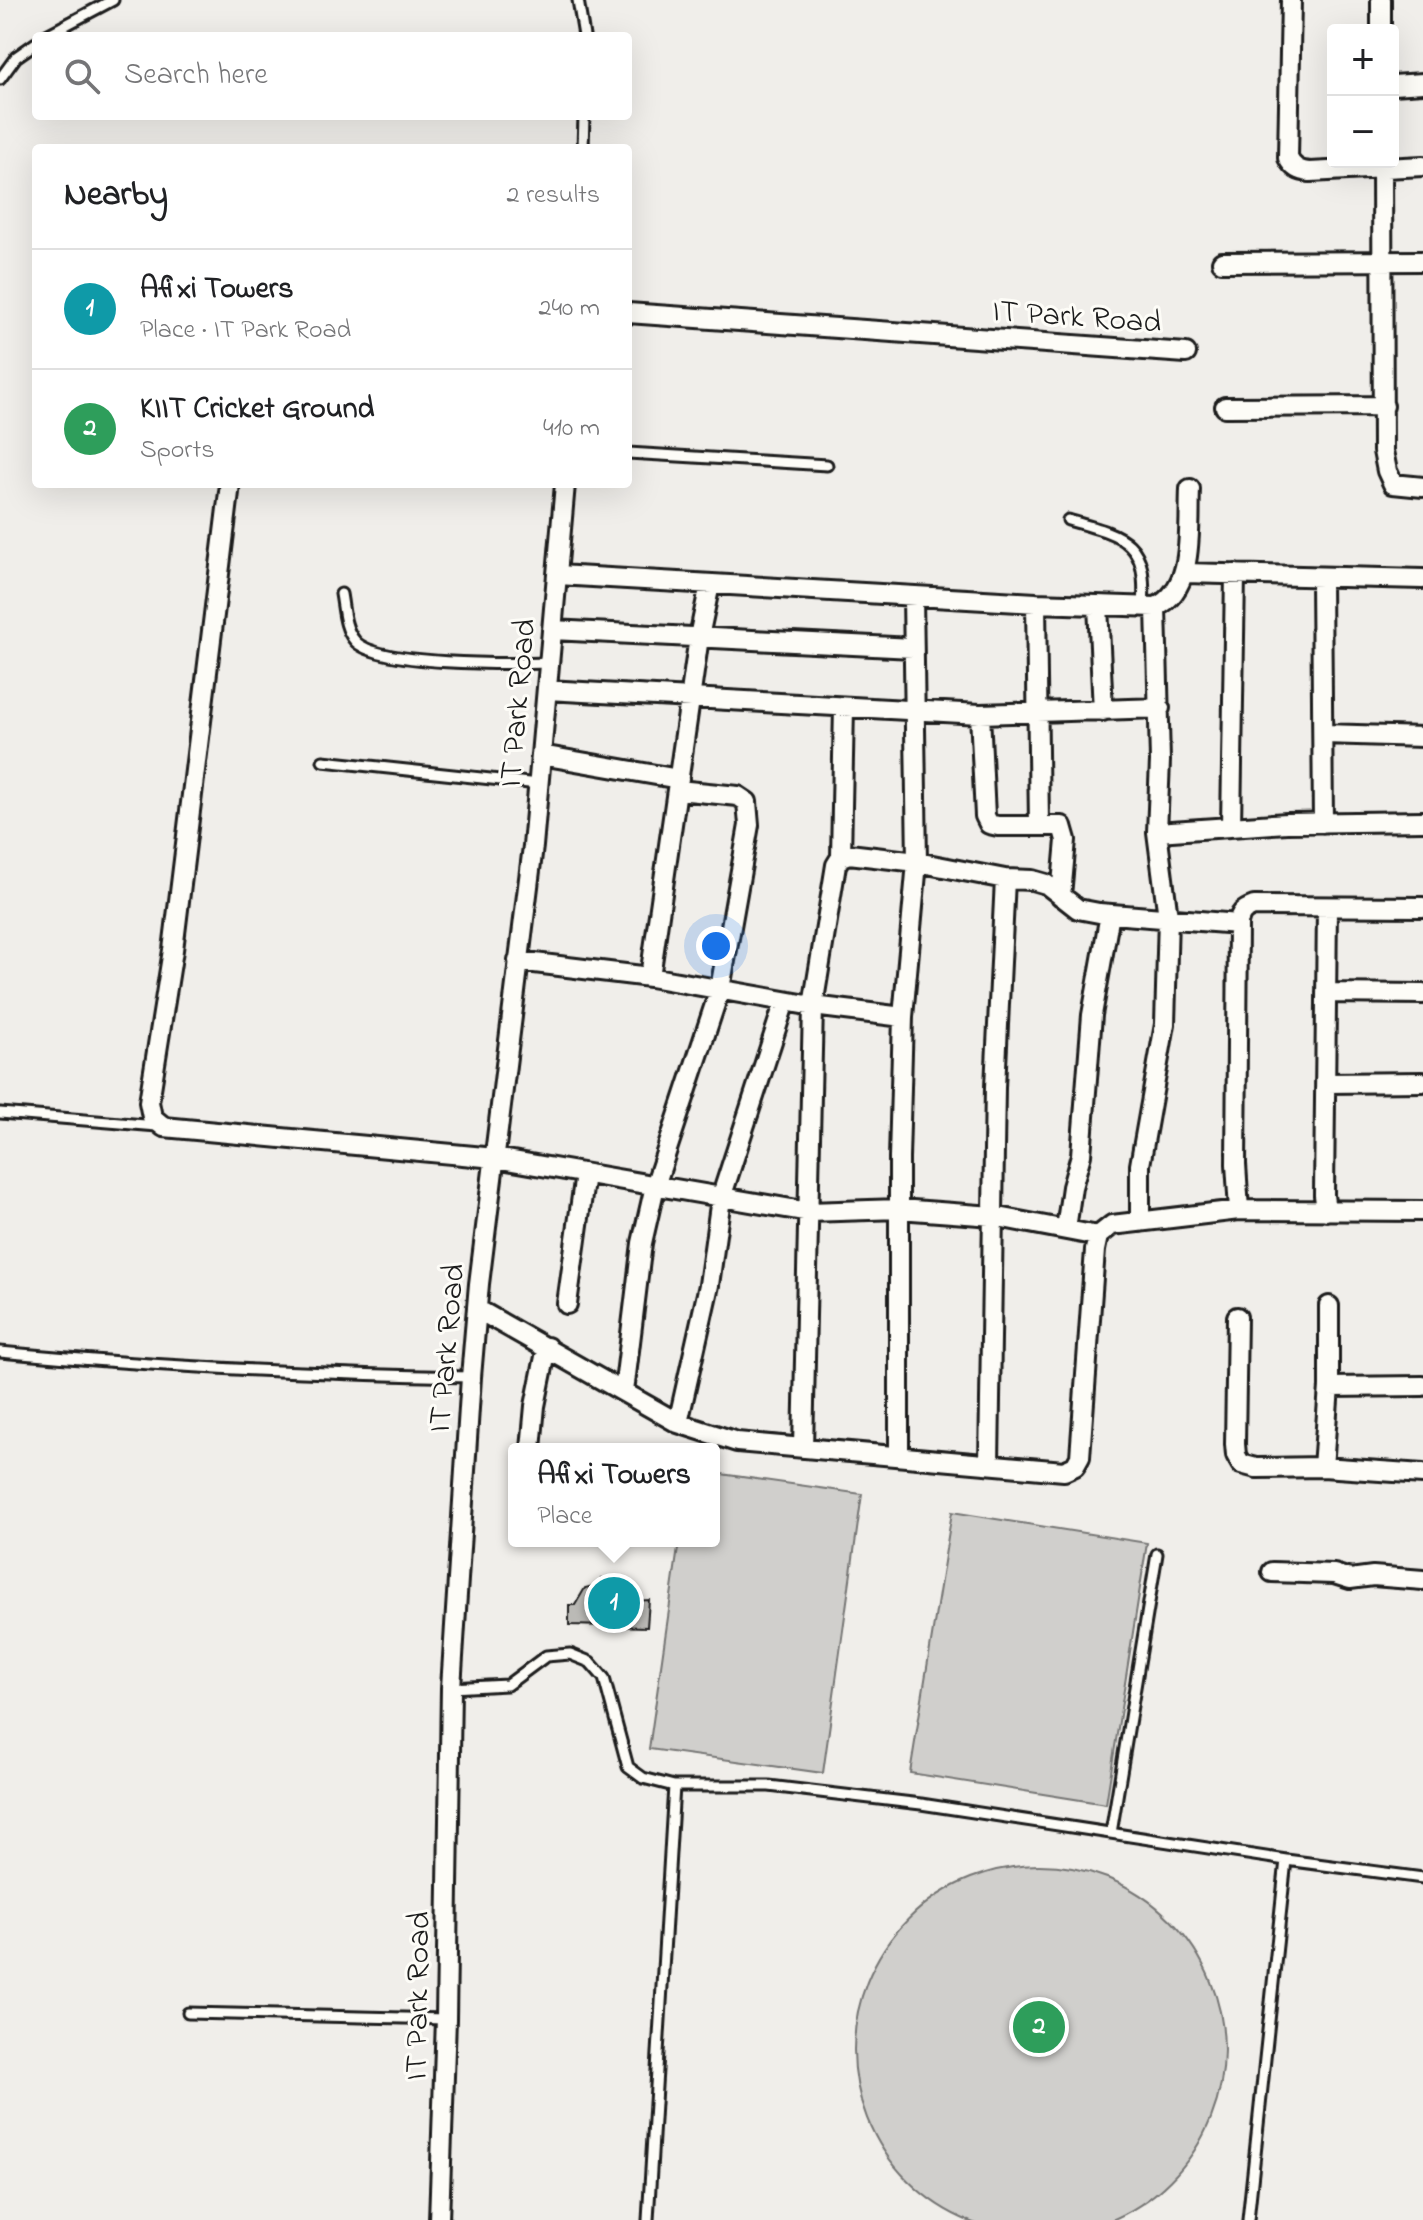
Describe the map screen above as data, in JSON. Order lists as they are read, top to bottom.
{
  "streets": {
    "street": ["IT Park Road"]
  },
  "page": {
    "map_buttons": ["+", "−"],
    "search": "Search here",
    "heading": ["Nearby", "2 results"],
    "list": [
      {
        "mark": "1",
        "name": "Afixi Towers",
        "note": "Place · IT Park Road",
        "value": "240 m"
      },
      {
        "mark": "2",
        "name": "KIIT Cricket Ground",
        "note": "Sports",
        "value": "410 m"
      }
    ],
    "popup": ["Afixi Towers", "Place"],
    "pins": ["1", "2"]
  }
}
